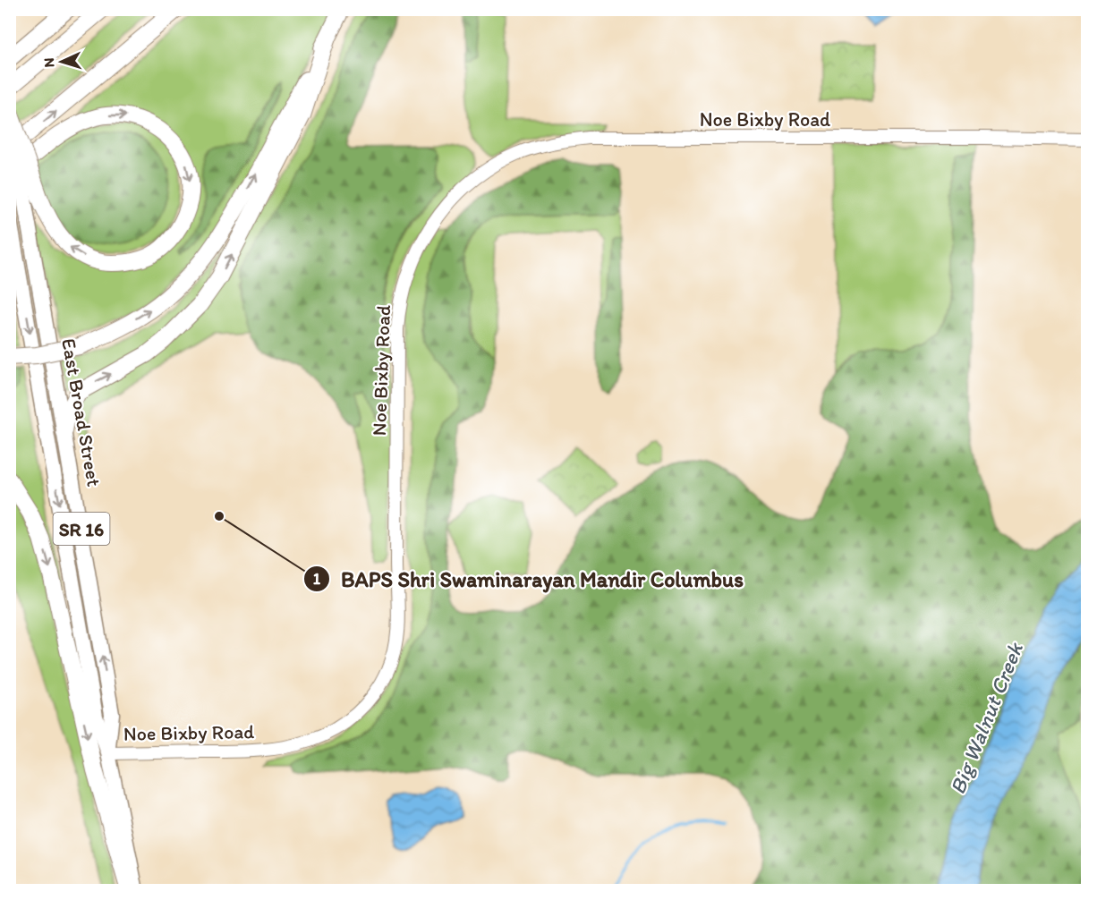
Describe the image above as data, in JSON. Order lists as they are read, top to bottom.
{
  "streets": {
    "main road": ["East Broad Street", "SR 16"],
    "street": ["Noe Bixby Road"]
  },
  "crossings": [
    ["Noe Bixby Road", "East Broad Street"]
  ],
  "water": ["Big Walnut Creek"],
  "places": ["BAPS Shri Swaminarayan Mandir Columbus"],
  "north": "left"
}
